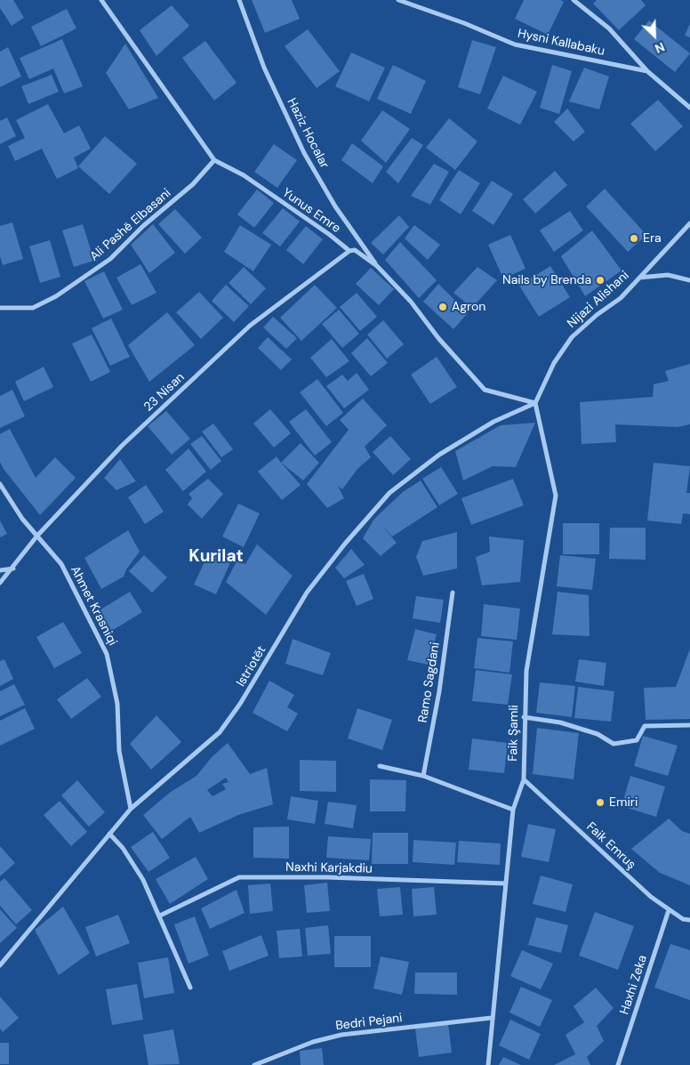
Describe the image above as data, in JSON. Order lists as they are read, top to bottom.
{
  "streets": {
    "street": [
      "Hysni Kallabaku",
      "Haziz Hocalar",
      "Yunus Emre",
      "Ali Pashë Elbasani",
      "Nijazi Alishani",
      "23 Nisan",
      "Ahmet Krasniqi",
      "Istriotët",
      "Ramo Sagdani",
      "Faik Şamli",
      "Faik Emruş",
      "Naxhi Karjakdiu",
      "Haxhi Zeka",
      "Bedri Pejani"
    ]
  },
  "crossings": [
    ["Haziz Hocalar", "Yunus Emre"],
    ["Yunus Emre", "Ali Pashë Elbasani"],
    ["Yunus Emre", "Nijazi Alishani"],
    ["Yunus Emre", "23 Nisan"],
    ["Yunus Emre", "Istriotët"],
    ["Yunus Emre", "Faik Şamli"],
    ["Nijazi Alishani", "Istriotët"],
    ["Nijazi Alishani", "Faik Şamli"],
    ["23 Nisan", "Ahmet Krasniqi"],
    ["Ahmet Krasniqi", "Istriotët"],
    ["Istriotët", "Faik Şamli"],
    ["Faik Şamli", "Faik Emruş"],
    ["Faik Şamli", "Naxhi Karjakdiu"],
    ["Faik Şamli", "Bedri Pejani"],
    ["Faik Emruş", "Haxhi Zeka"]
  ],
  "districts": ["Kurilat"],
  "places": [
    "Era",
    "Nails by Brenda",
    "Agron",
    "Emiri"
  ],
  "north": "bottom right"
}
